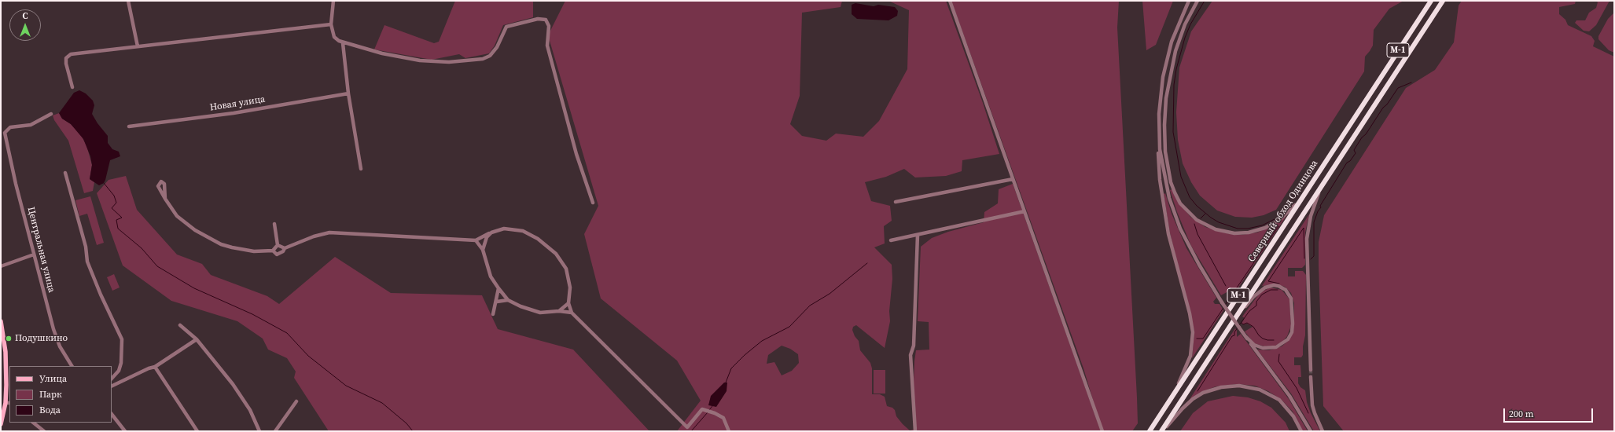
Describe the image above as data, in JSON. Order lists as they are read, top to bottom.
{
  "streets": {
    "highway": ["М-1", "Северный обход Одинцова"],
    "street": ["Новая улица", "Центральная улица"]
  },
  "places": ["Подушкино"],
  "legend": ["Улица", "Парк", "Вода"],
  "scale_bar": "200 m",
  "north": "top"
}
